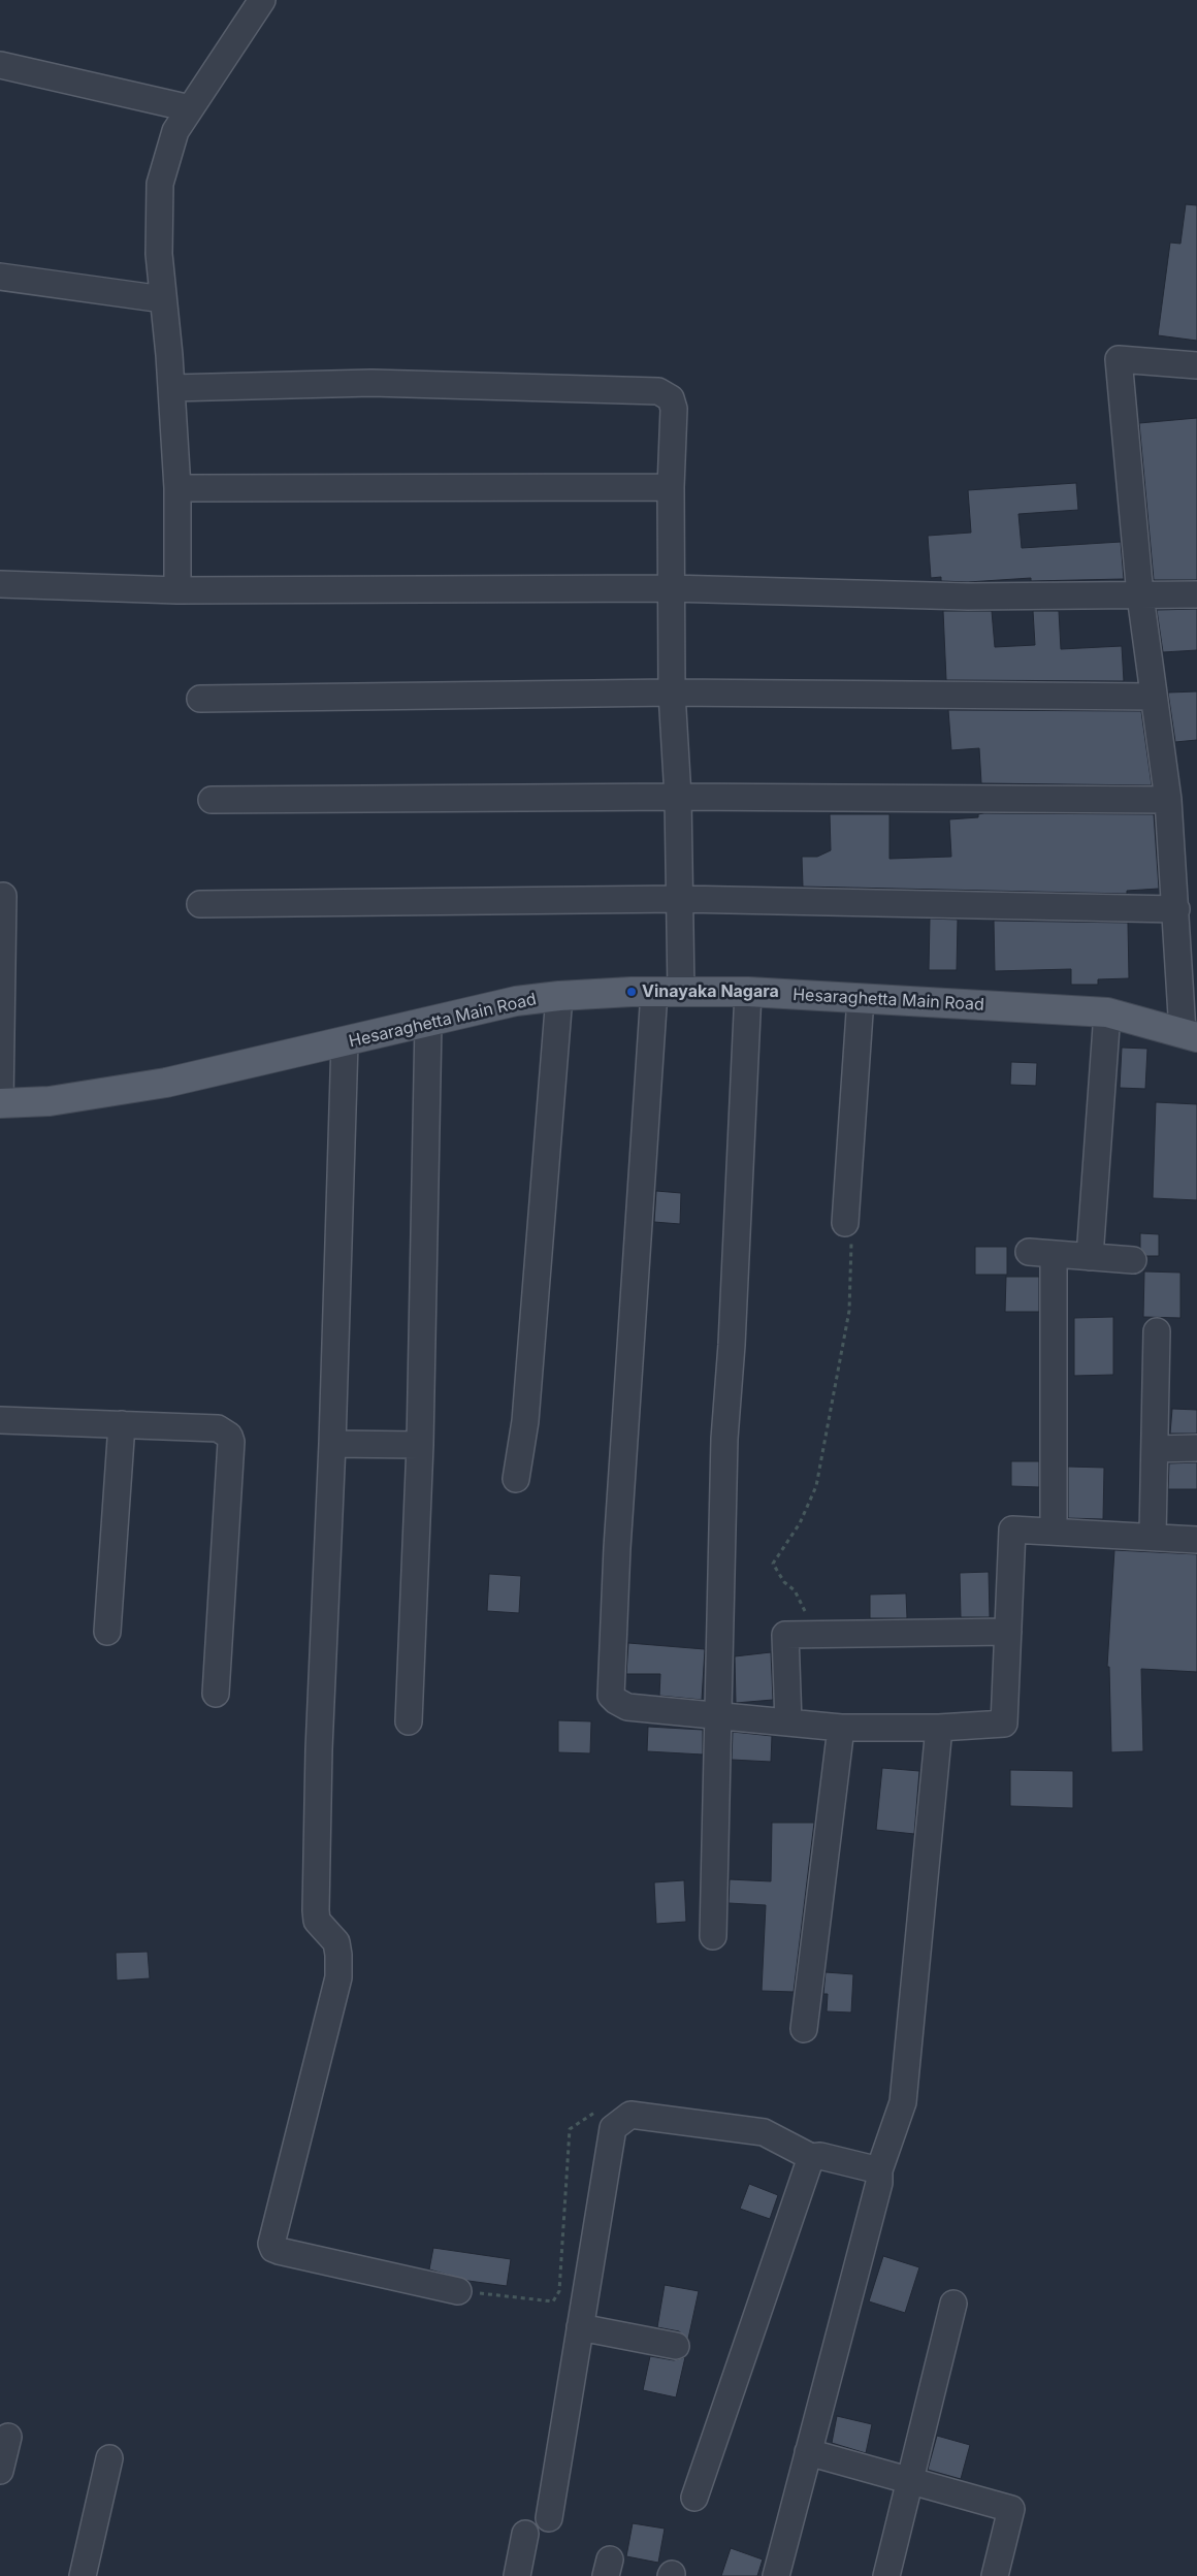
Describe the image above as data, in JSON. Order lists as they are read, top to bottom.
{
  "streets": {
    "main road": ["Hesaraghetta Main Road"]
  },
  "places": ["Vinayaka Nagara"]
}
